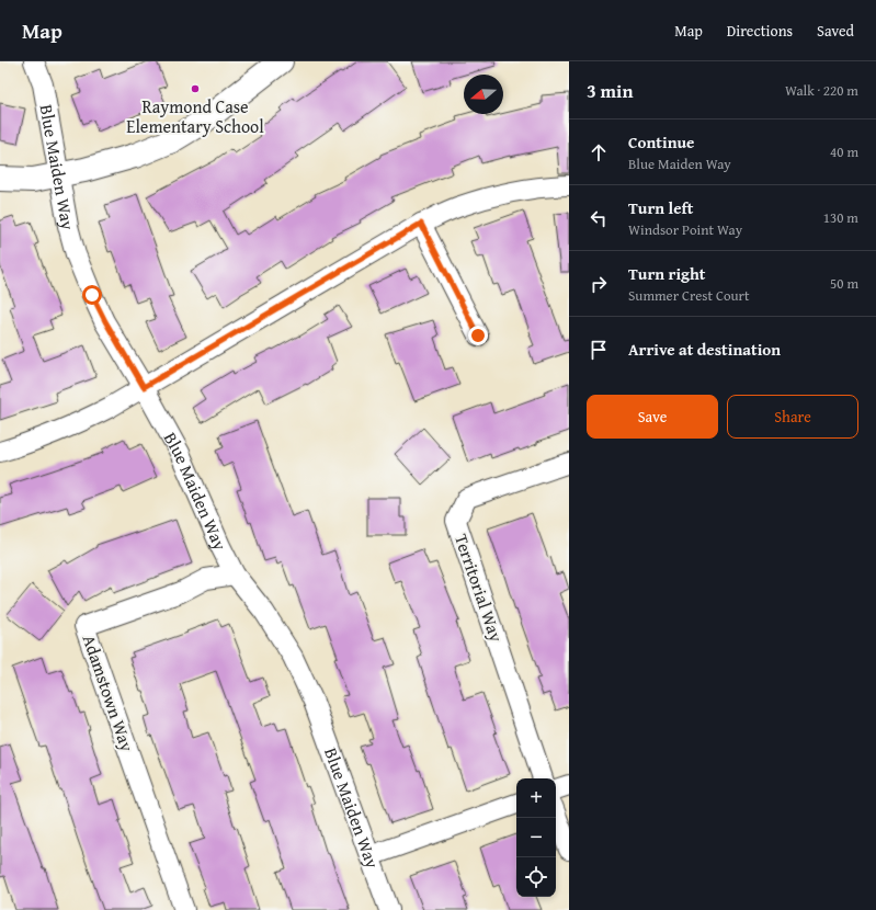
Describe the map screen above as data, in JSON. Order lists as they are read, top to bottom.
{
  "streets": {
    "street": ["Blue Maiden Way", "Territorial Way", "Adamstown Way"]
  },
  "crossings": [
    ["Blue Maiden Way", "Adamstown Way"]
  ],
  "places": ["Raymond Case Elementary School"],
  "north": "left",
  "page": {
    "header": "Map",
    "nav": ["Map", "Directions", "Saved"],
    "heading": ["3 min", "Walk · 220 m"],
    "list": [
      ["Continue", "Blue Maiden Way", "40 m"],
      ["Turn left", "Windsor Point Way", "130 m"],
      ["Turn right", "Summer Crest Court", "50 m"],
      "Arrive at destination"
    ],
    "buttons": ["Save", "Share"],
    "map_buttons": ["+", "−"]
  }
}
